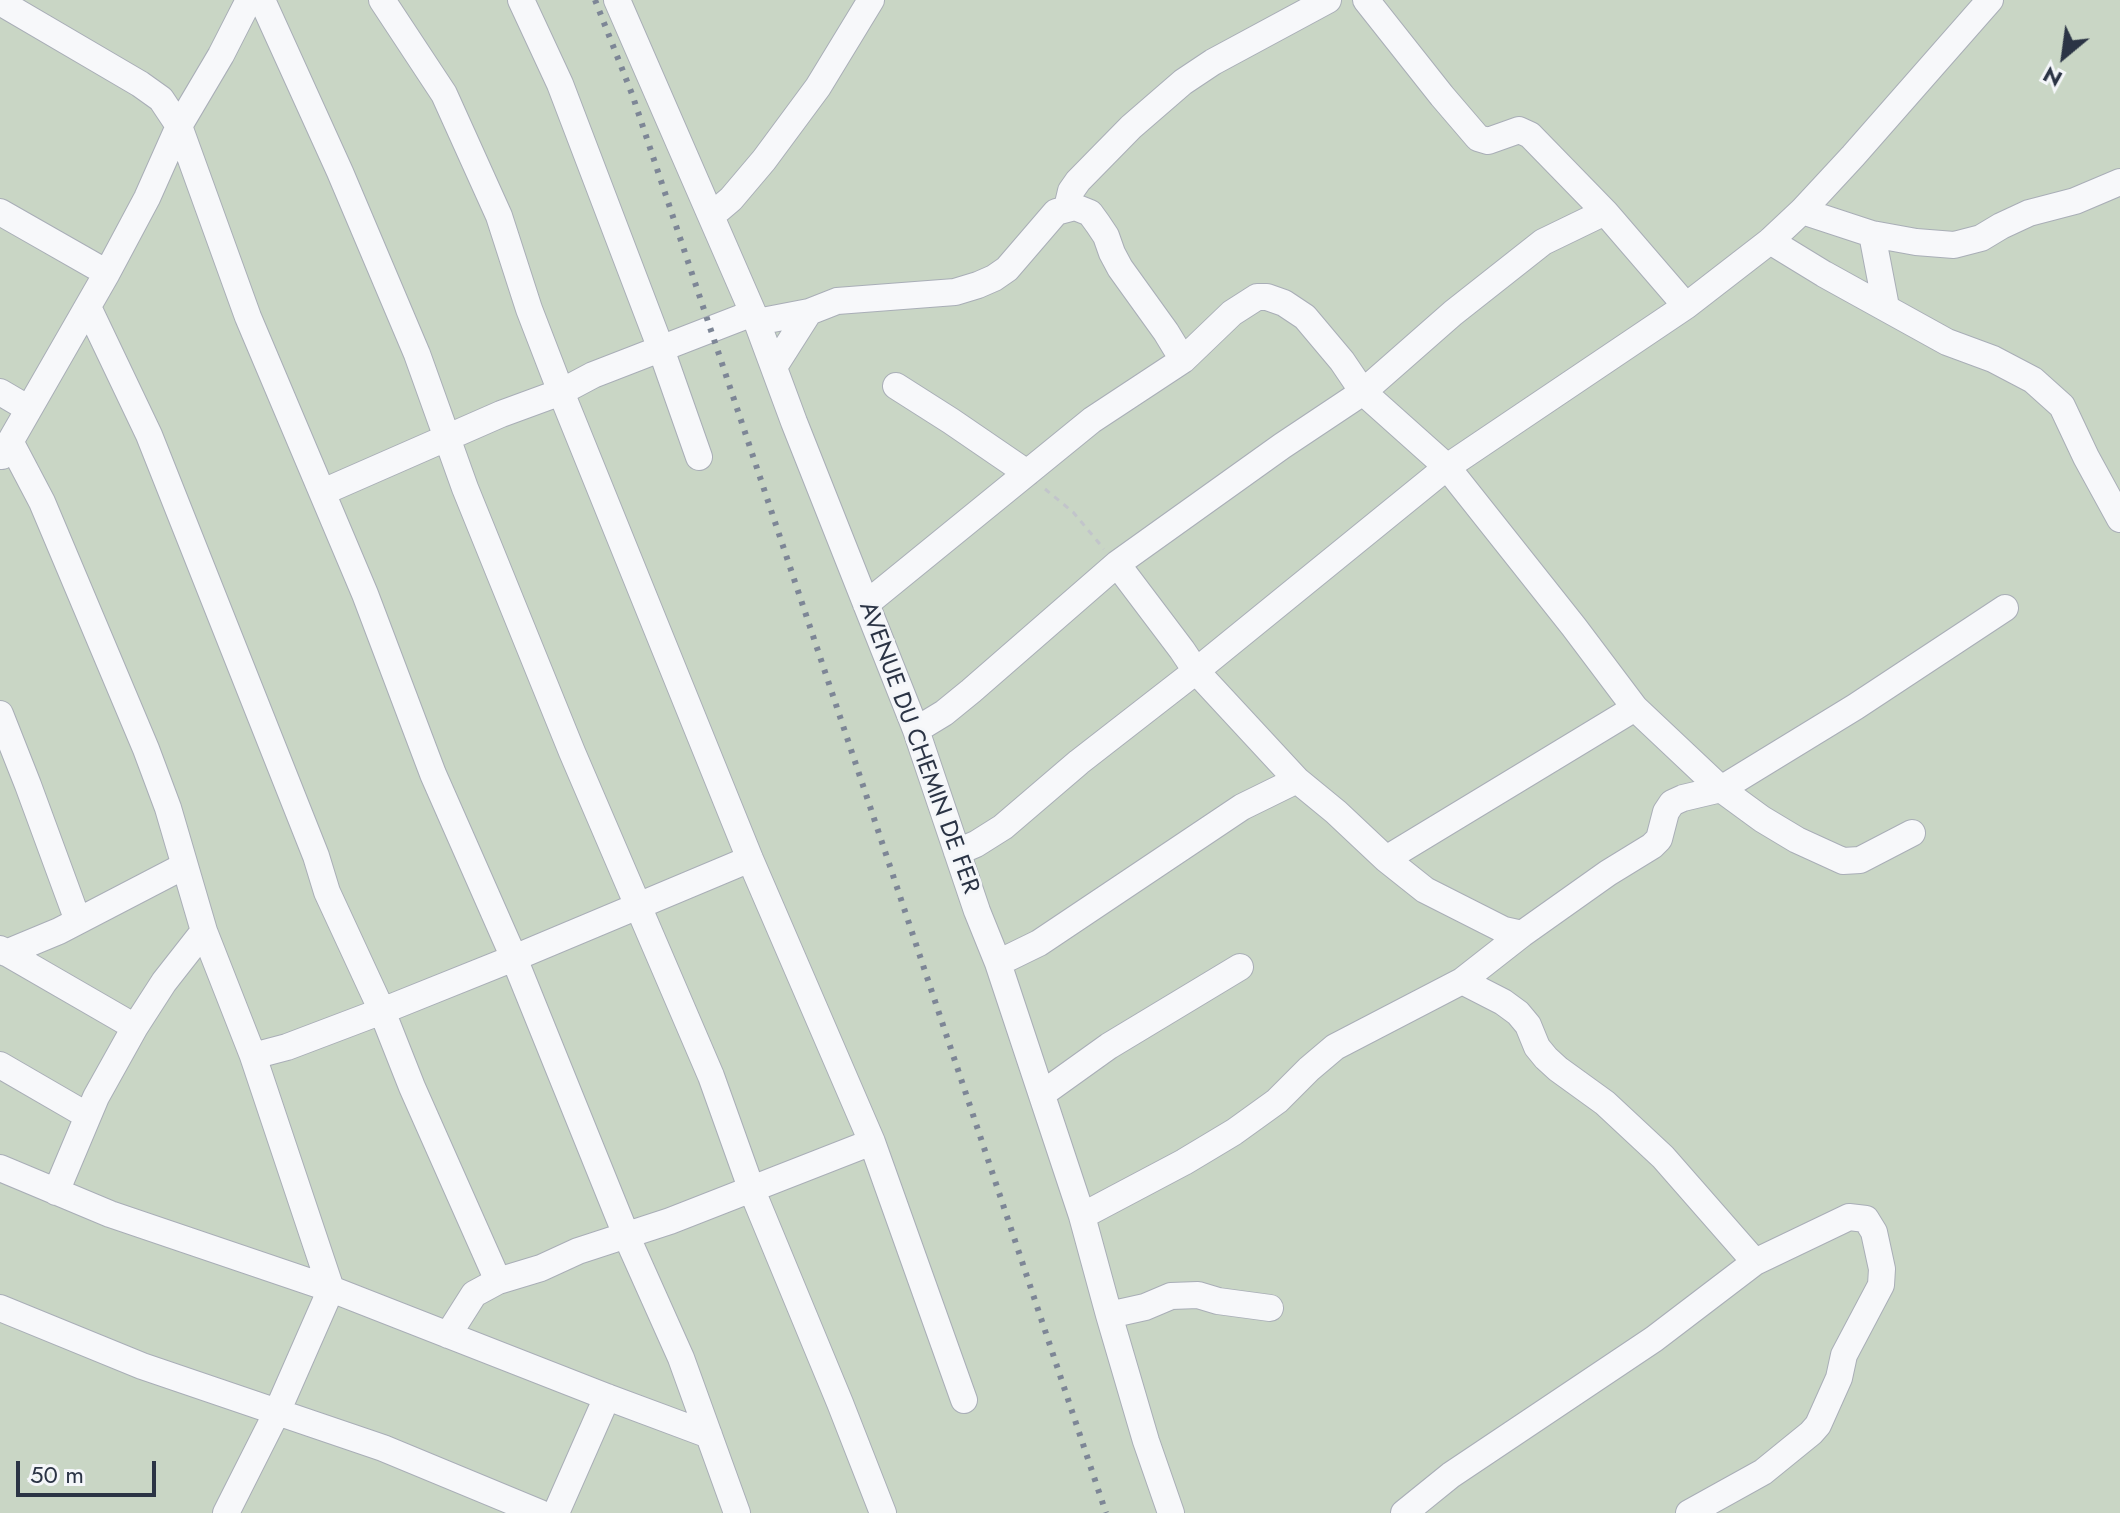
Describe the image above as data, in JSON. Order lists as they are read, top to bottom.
{
  "streets": {
    "street": ["AVENUE DU CHEMIN DE FER"]
  },
  "scale_bar": "50 m",
  "north": "bottom left"
}
